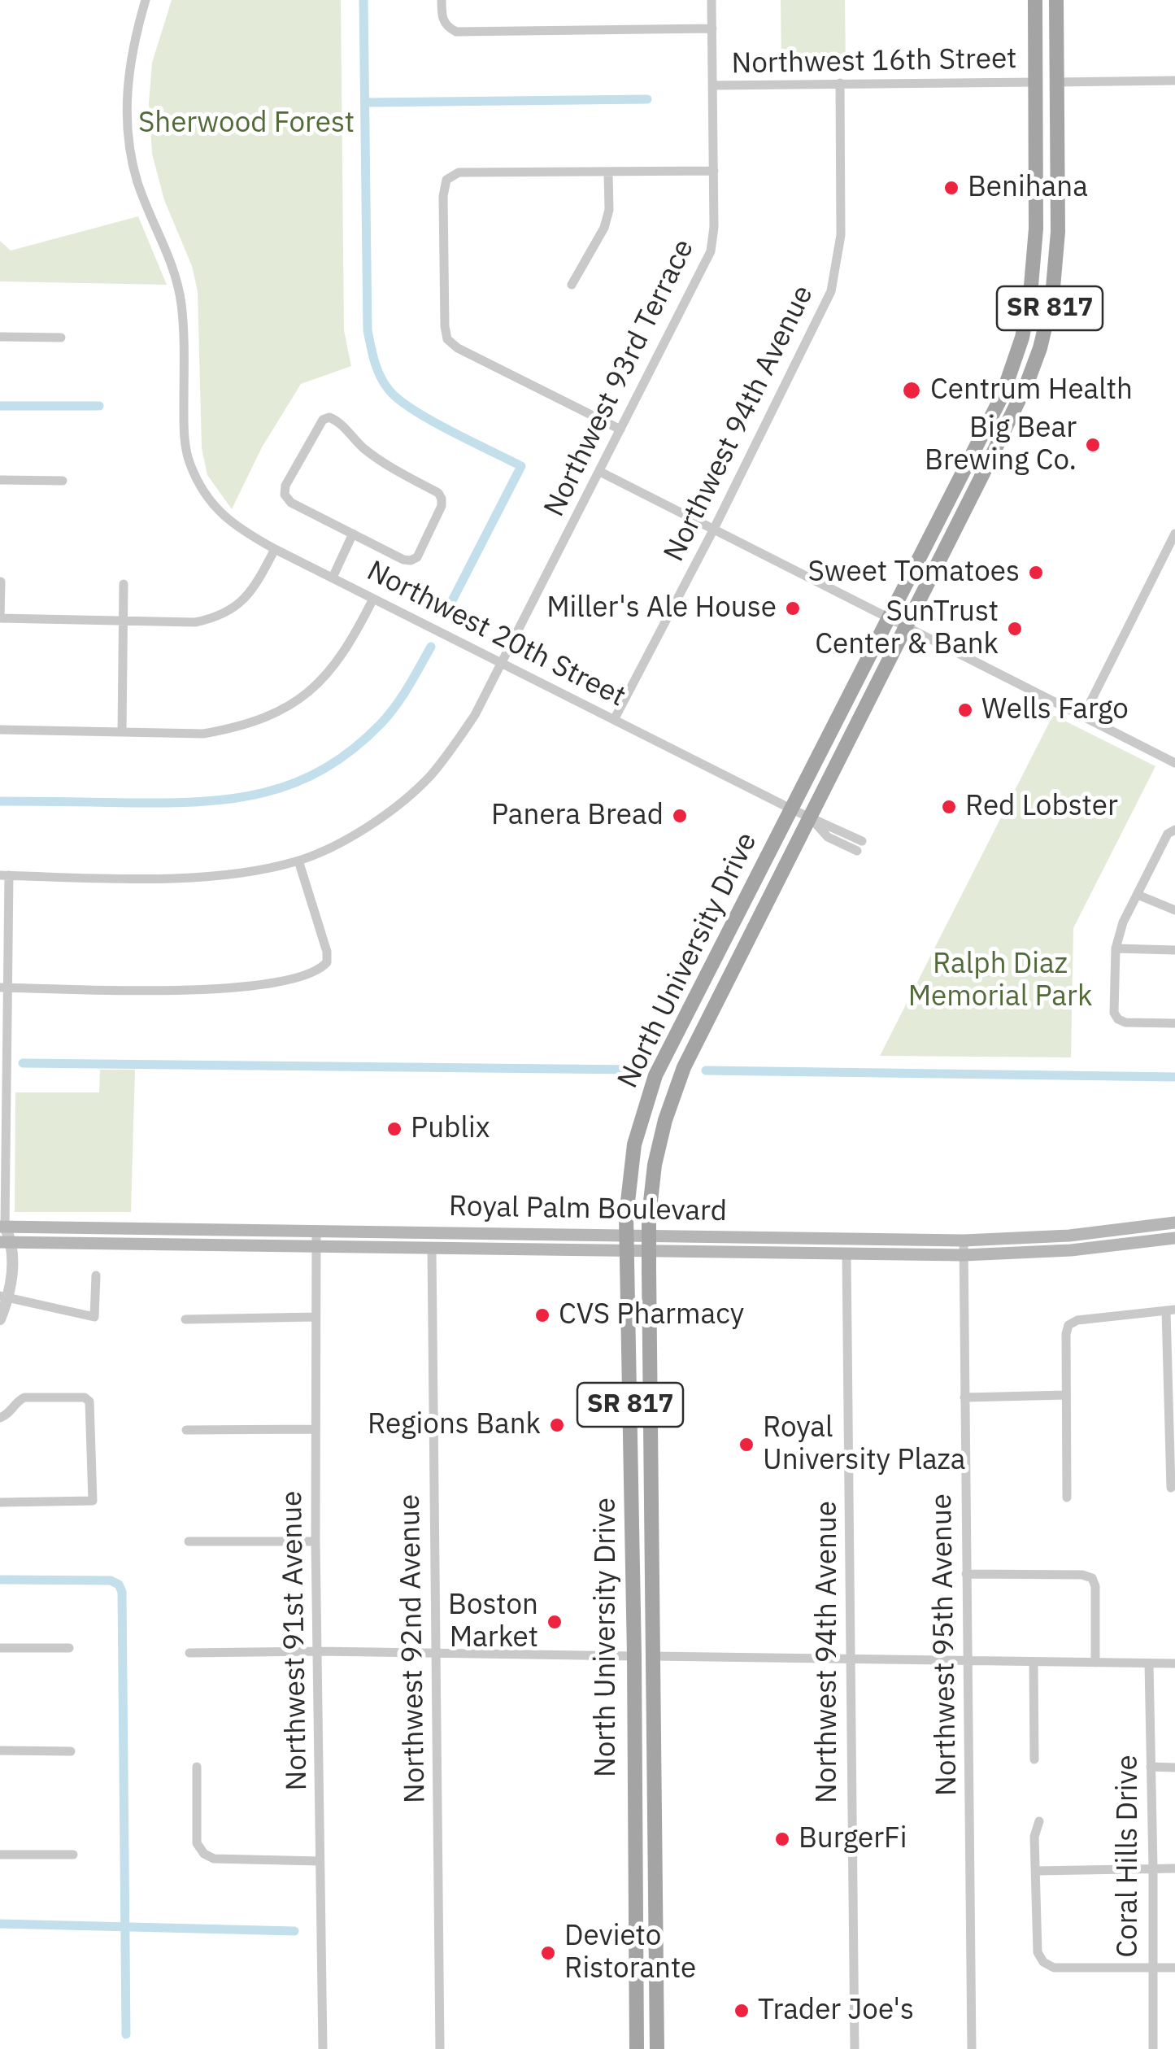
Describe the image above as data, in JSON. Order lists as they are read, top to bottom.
{
  "streets": {
    "main road": ["SR 817", "North University Drive", "Royal Palm Boulevard"],
    "street": [
      "Northwest 16th Street",
      "Northwest 93rd Terrace",
      "Northwest 94th Avenue",
      "Northwest 20th Street",
      "Northwest 91st Avenue",
      "Northwest 95th Avenue",
      "Northwest 92nd Avenue",
      "Coral Hills Drive"
    ]
  },
  "crossings": [
    ["Northwest 16th Street", "Northwest 93rd Terrace"],
    ["Northwest 16th Street", "Northwest 94th Avenue"],
    ["Northwest 16th Street", "North University Drive"],
    ["Northwest 93rd Terrace", "Northwest 20th Street"],
    ["Northwest 94th Avenue", "Northwest 20th Street"],
    ["Northwest 94th Avenue", "Royal Palm Boulevard"],
    ["Northwest 20th Street", "North University Drive"],
    ["North University Drive", "Royal Palm Boulevard"],
    ["Royal Palm Boulevard", "Northwest 91st Avenue"],
    ["Royal Palm Boulevard", "Northwest 95th Avenue"],
    ["Royal Palm Boulevard", "Northwest 92nd Avenue"]
  ],
  "parks": ["Sherwood Forest", "Ralph Diaz Memorial Park"],
  "places": [
    "Benihana",
    "Centrum Health",
    "Big Bear Brewing Co.",
    "Sweet Tomatoes",
    "Miller's Ale House",
    "SunTrust Center & Bank",
    "Wells Fargo",
    "Red Lobster",
    "Panera Bread",
    "Publix",
    "CVS Pharmacy",
    "Regions Bank",
    "Royal University Plaza",
    "Boston Market",
    "BurgerFi",
    "Devieto Ristorante",
    "Trader Joe's"
  ]
}
